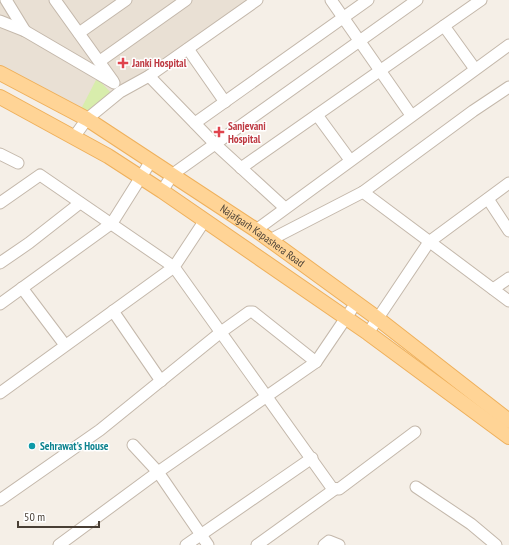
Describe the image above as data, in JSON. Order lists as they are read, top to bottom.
{
  "streets": {
    "main road": ["Najafgarh Kapashera Road"]
  },
  "places": {
    "health": ["Janki Hospital", "Sanjevani Hospital"],
    "other": ["Sehrawat's House"]
  },
  "scale_bar": "50 m"
}
